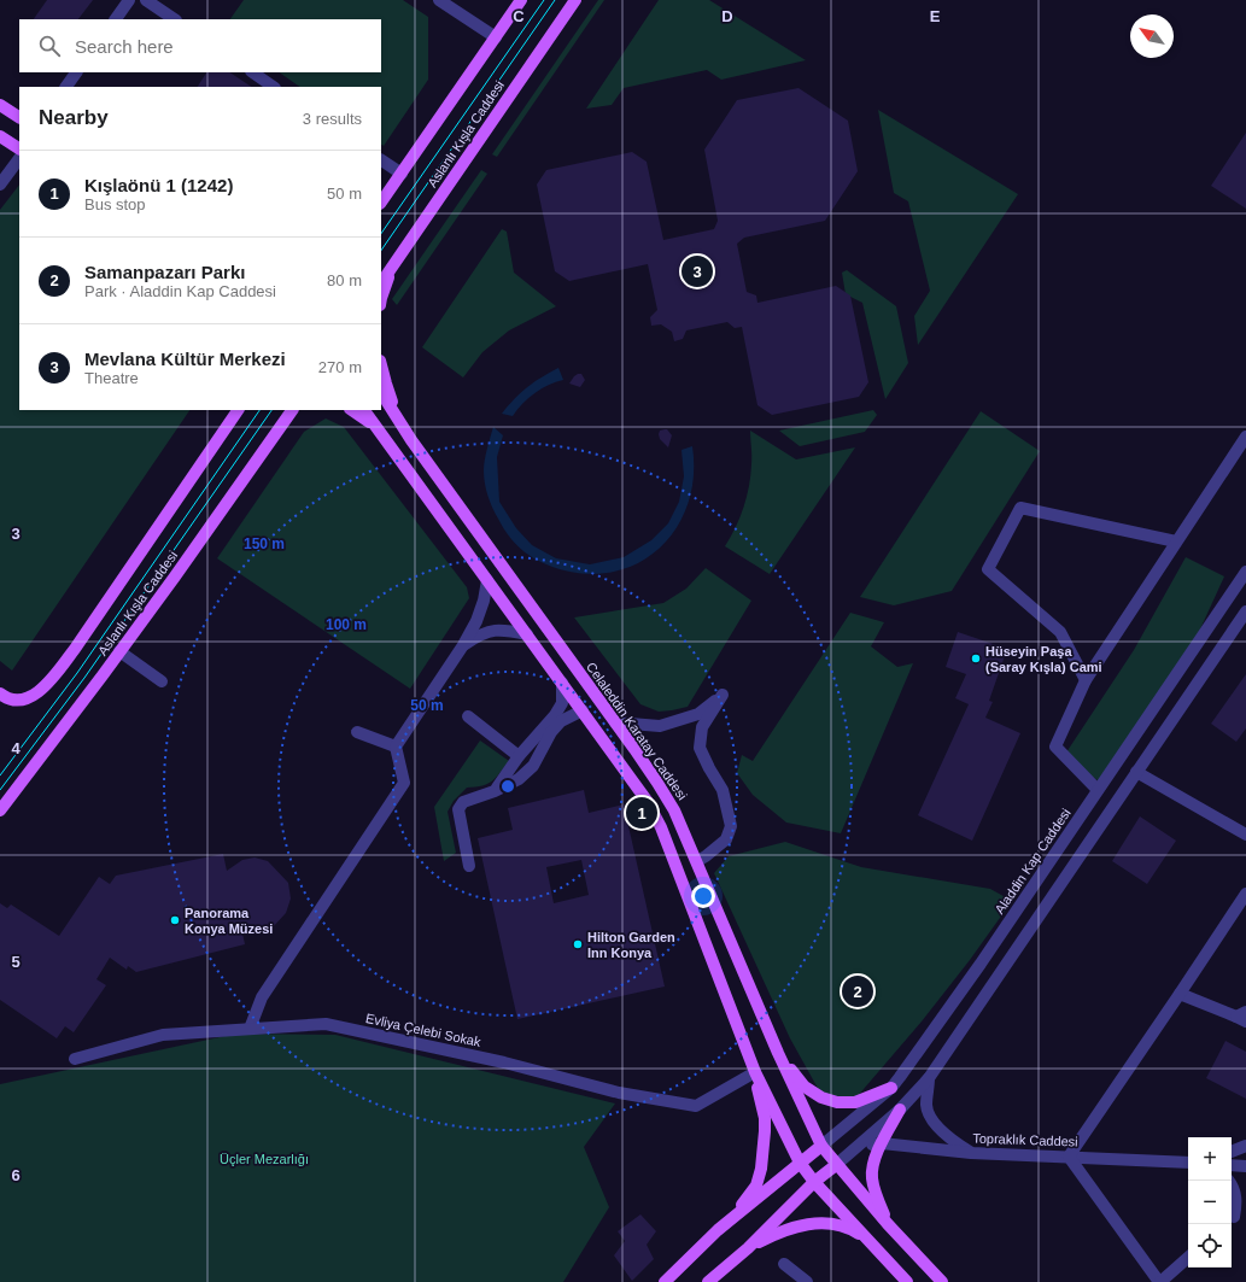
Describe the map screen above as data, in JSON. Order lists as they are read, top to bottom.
{
  "streets": {
    "main road": ["Aslanlı Kışla Caddesi", "Celaleddin Karatay Caddesi"],
    "street": ["Aladdin Kap Caddesi", "Evliya Çelebi Sokak", "Topraklık Caddesi"]
  },
  "crossings": [
    ["Celaleddin Karatay Caddesi", "Aladdin Kap Caddesi"]
  ],
  "parks": ["Üçler Mezarlığı"],
  "places": ["Hüseyin Paşa (Saray Kışla) Cami", "Panorama Konya Müzesi", "Hilton Garden Inn Konya"],
  "north": "top left",
  "page": {
    "search": "Search here",
    "heading": ["Nearby", "3 results"],
    "list": [
      {
        "mark": "1",
        "name": "Kışlaönü 1 (1242)",
        "note": "Bus stop",
        "value": "50 m"
      },
      {
        "mark": "2",
        "name": "Samanpazarı Parkı",
        "note": "Park · Aladdin Kap Caddesi",
        "value": "80 m"
      },
      {
        "mark": "3",
        "name": "Mevlana Kültür Merkezi",
        "note": "Theatre",
        "value": "270 m"
      }
    ],
    "pins": ["3", "1", "2"],
    "map_buttons": ["+", "−"]
  },
  "grid": {
    "columns": ["C", "D", "E"],
    "rows": [
      "3",
      "4",
      "5",
      "6"
    ]
  },
  "rings": ["150 m", "100 m", "50 m"]
}
